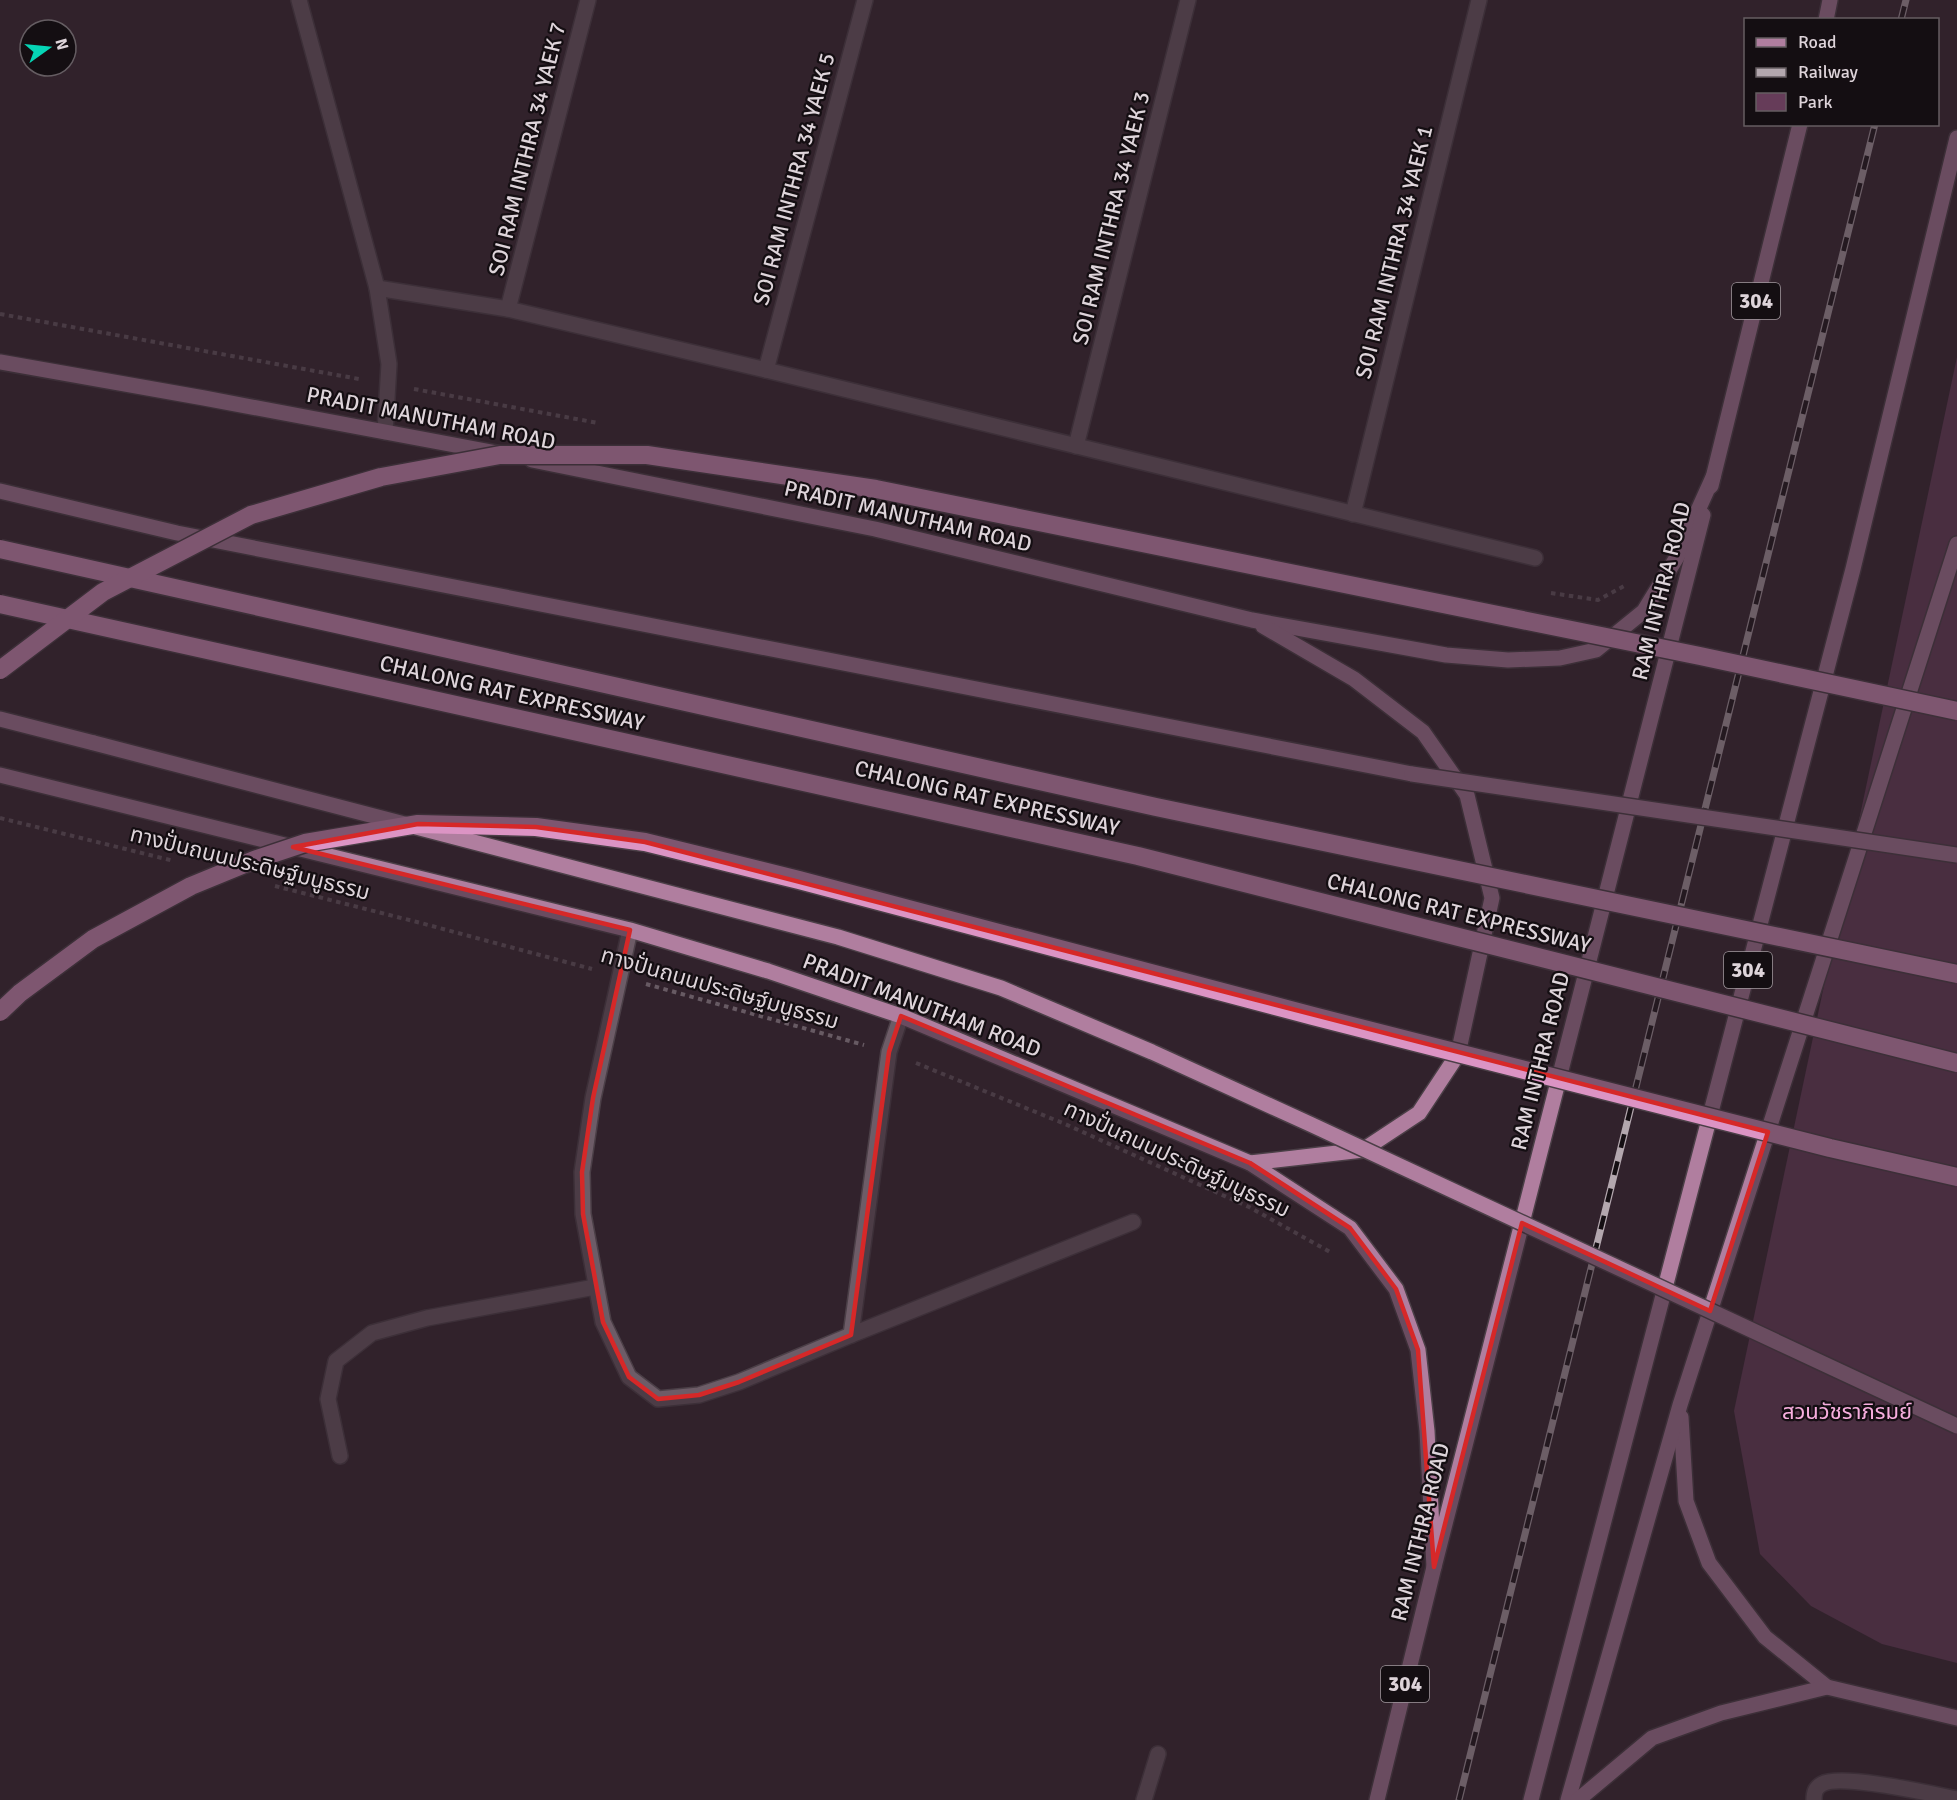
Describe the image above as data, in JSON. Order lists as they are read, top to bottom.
{
  "streets": {
    "highway": ["CHALONG RAT EXPRESSWAY"],
    "main road": ["304", "PRADIT MANUTHAM ROAD", "RAM INTHRA ROAD"],
    "street": [
      "SOI RAM INTHRA 34 YAEK 7",
      "SOI RAM INTHRA 34 YAEK 5",
      "SOI RAM INTHRA 34 YAEK 3",
      "SOI RAM INTHRA 34 YAEK 1"
    ],
    "path": ["ทางปั่นถนนประดิษฐ์มนูธรรม"]
  },
  "crossings": [
    ["PRADIT MANUTHAM ROAD", "RAM INTHRA ROAD"]
  ],
  "parks": ["สวนวัชราภิรมย์"],
  "legend": ["Road", "Railway", "Park"],
  "north": "right"
}
